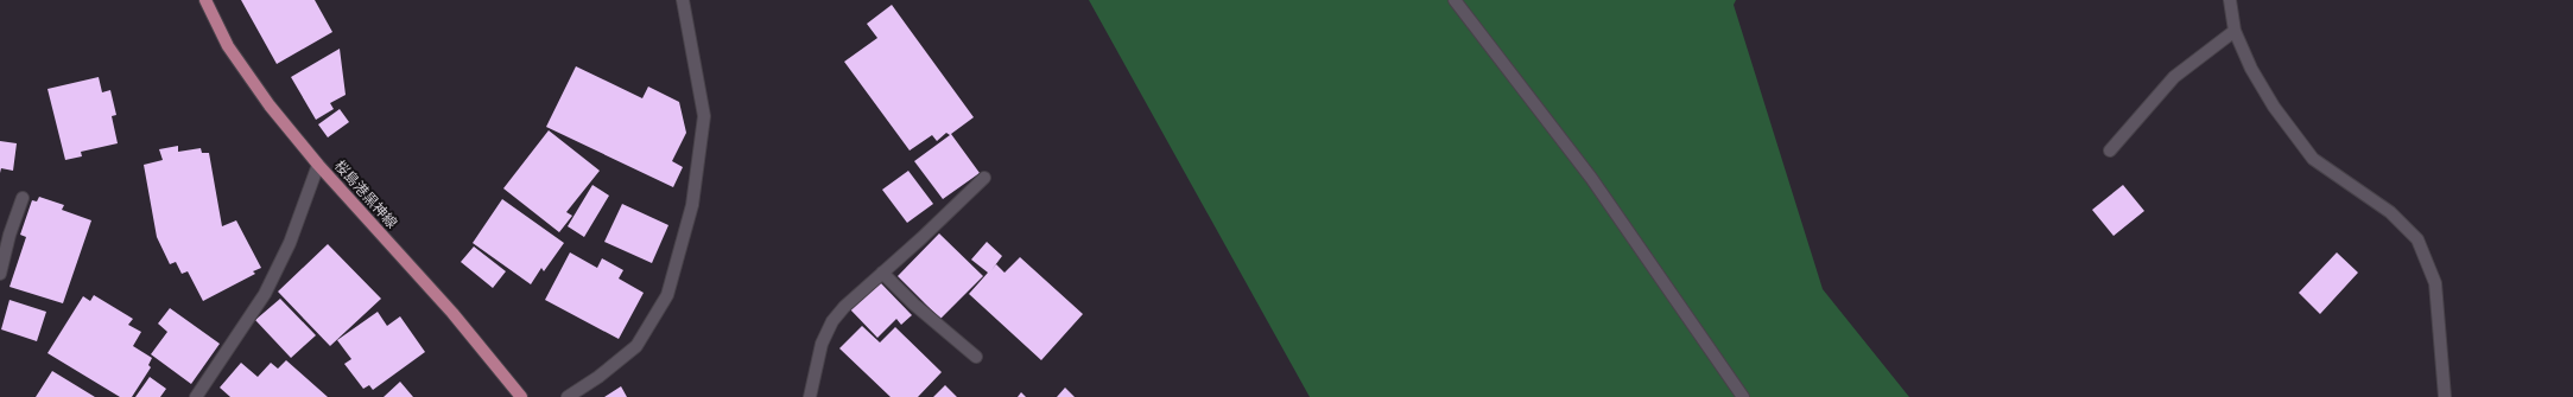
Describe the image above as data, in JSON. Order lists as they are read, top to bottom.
{
  "streets": {
    "main road": ["桜島港黒神線"]
  }
}
